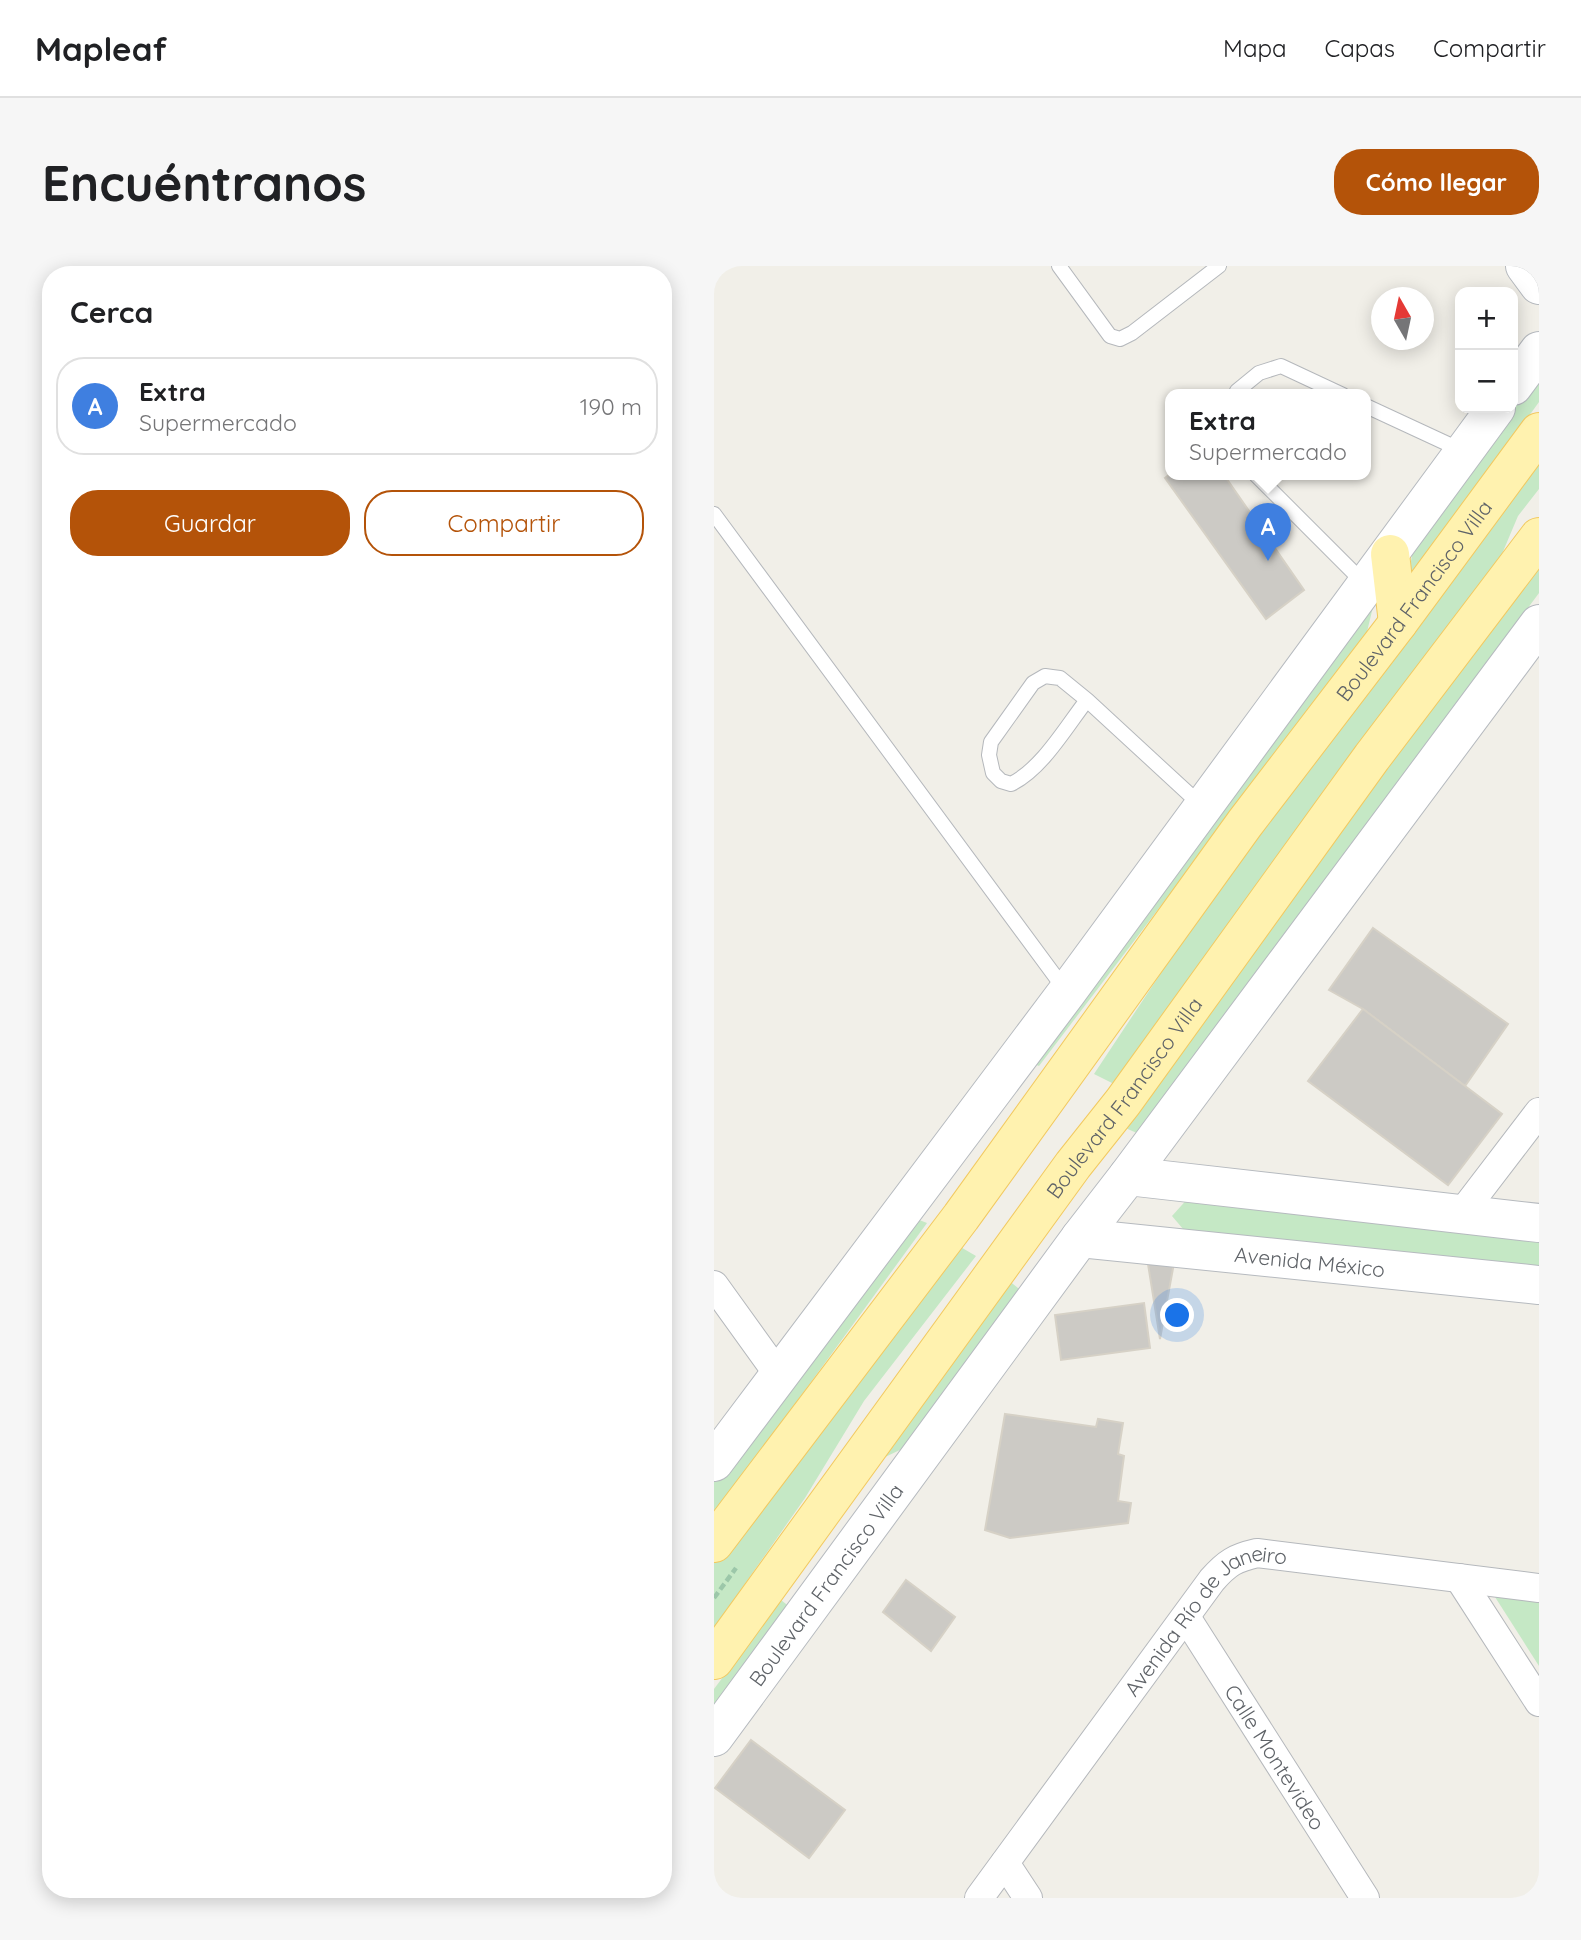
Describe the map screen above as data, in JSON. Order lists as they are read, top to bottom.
{
  "streets": {
    "main road": ["Boulevard Francisco Villa"],
    "street": ["Avenida México", "Avenida Río de Janeiro", "Calle Montevideo"]
  },
  "crossings": [
    ["Boulevard Francisco Villa", "Avenida México"],
    ["Avenida Río de Janeiro", "Calle Montevideo"]
  ],
  "north": "top",
  "page": {
    "header": "Mapleaf",
    "nav": ["Mapa", "Capas", "Compartir"],
    "buttons": [
      "Cómo llegar",
      ["Guardar", "Compartir"]
    ],
    "title": "Encuéntranos",
    "heading": "Cerca",
    "map_buttons": ["+", "−"],
    "list": [
      {
        "mark": "A",
        "name": "Extra",
        "note": "Supermercado",
        "value": "190 m"
      }
    ],
    "popup": ["Extra", "Supermercado"],
    "pins": "A"
  }
}
